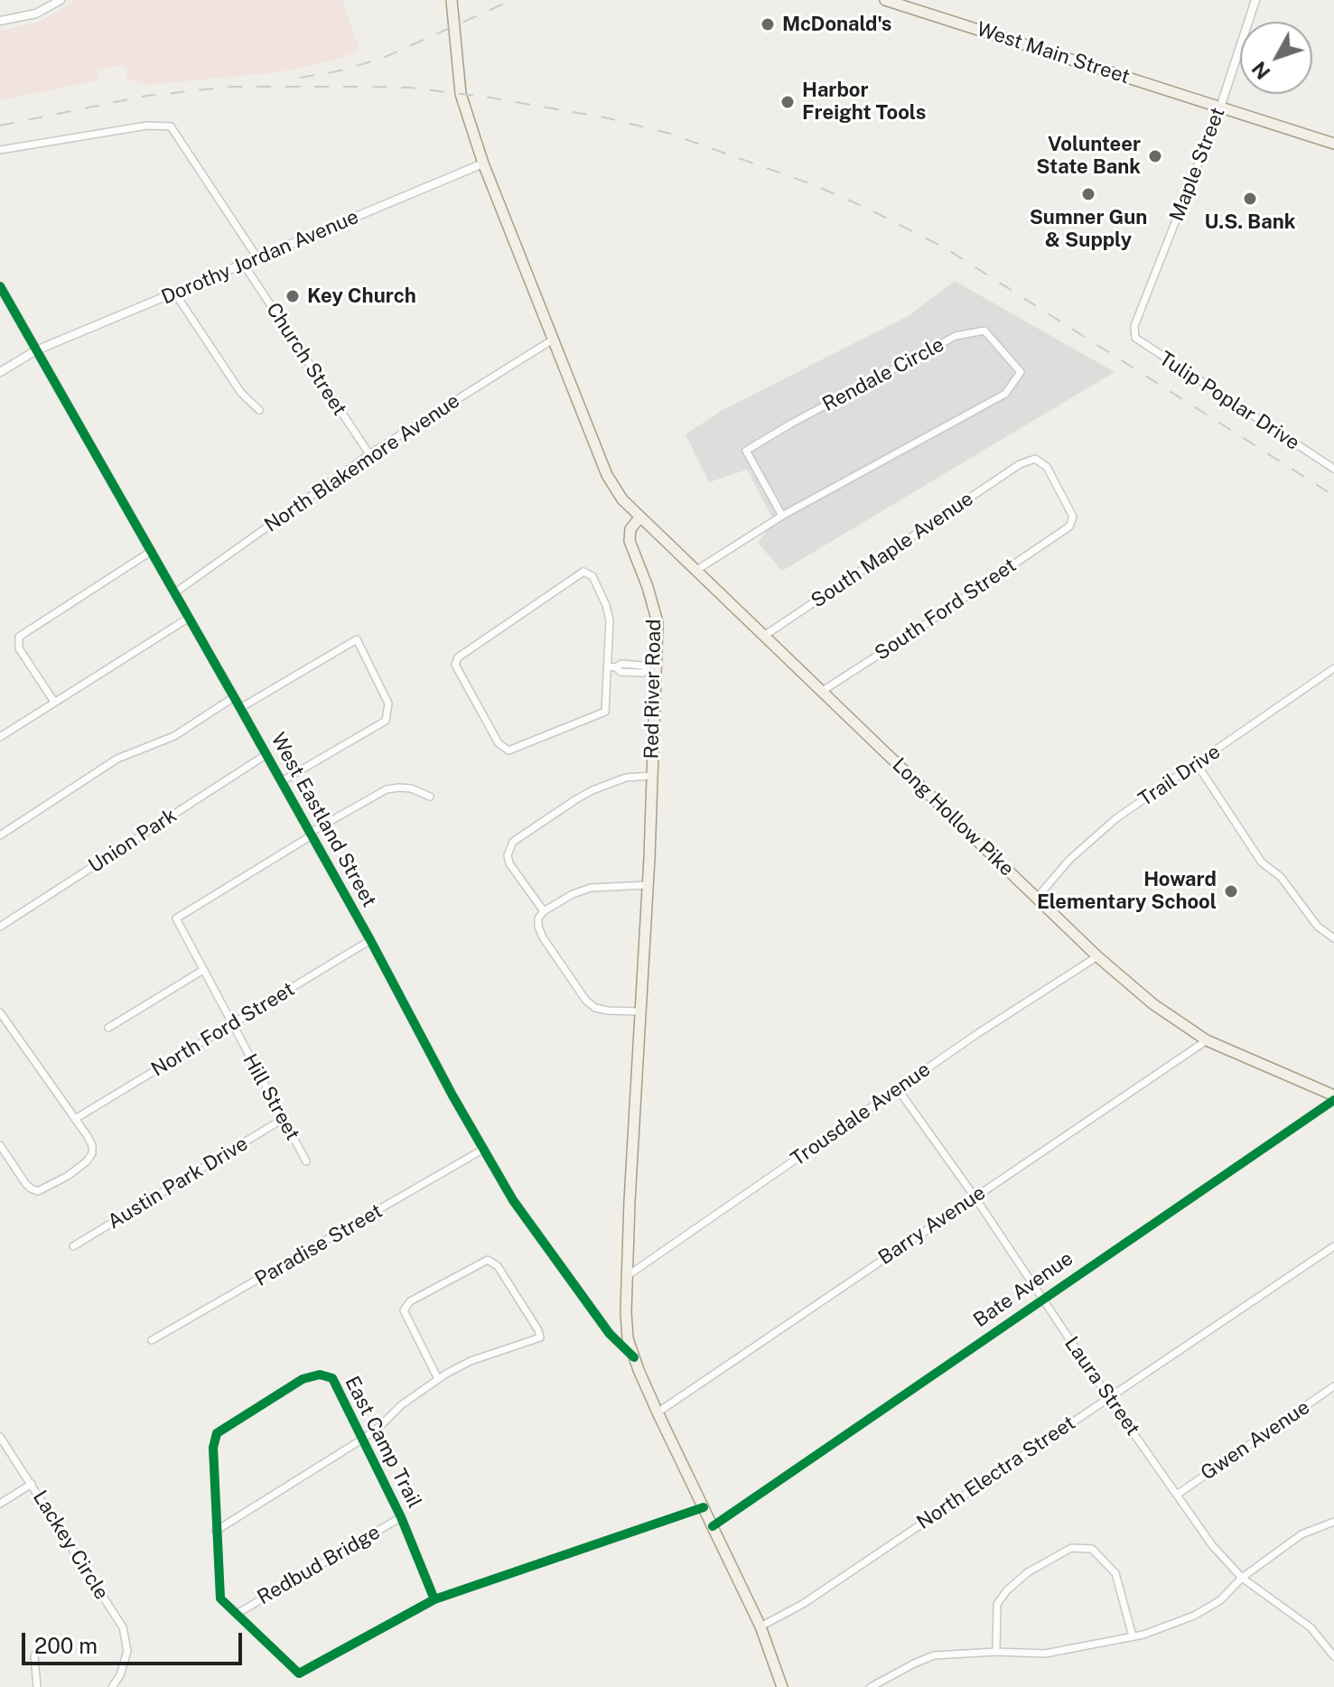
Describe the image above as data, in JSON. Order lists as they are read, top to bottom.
{
  "streets": {
    "main road": [
      "West Main Street",
      "Red River Road",
      "Long Hollow Pike",
      "West Eastland Street"
    ],
    "street": [
      "Maple Street",
      "Dorothy Jordan Avenue",
      "Church Street",
      "Rendale Circle",
      "Tulip Poplar Drive",
      "North Blakemore Avenue",
      "South Maple Avenue",
      "South Ford Street",
      "Trail Drive",
      "Union Park",
      "North Ford Street",
      "Hill Street",
      "Trousdale Avenue",
      "Austin Park Drive",
      "Barry Avenue",
      "Paradise Street",
      "Bate Avenue",
      "Laura Street",
      "Gwen Avenue",
      "East Camp Trail",
      "North Electra Street",
      "Lackey Circle",
      "Redbud Bridge"
    ]
  },
  "crossings": [
    ["West Main Street", "Maple Street"],
    ["Maple Street", "Tulip Poplar Drive"],
    ["Dorothy Jordan Avenue", "Church Street"],
    ["Dorothy Jordan Avenue", "West Eastland Street"],
    ["Church Street", "North Blakemore Avenue"],
    ["Rendale Circle", "Long Hollow Pike"],
    ["North Blakemore Avenue", "West Eastland Street"],
    ["South Maple Avenue", "South Ford Street"],
    ["South Maple Avenue", "Long Hollow Pike"],
    ["South Ford Street", "Long Hollow Pike"],
    ["Red River Road", "Long Hollow Pike"],
    ["Red River Road", "West Eastland Street"],
    ["Red River Road", "Trousdale Avenue"],
    ["Trail Drive", "Long Hollow Pike"],
    ["Long Hollow Pike", "Trousdale Avenue"],
    ["Long Hollow Pike", "Barry Avenue"],
    ["Long Hollow Pike", "Bate Avenue"],
    ["West Eastland Street", "Union Park"],
    ["West Eastland Street", "North Ford Street"],
    ["West Eastland Street", "Hill Street"],
    ["West Eastland Street", "Barry Avenue"],
    ["West Eastland Street", "Paradise Street"],
    ["North Ford Street", "Hill Street"],
    ["Hill Street", "Austin Park Drive"],
    ["Trousdale Avenue", "Laura Street"],
    ["Barry Avenue", "Laura Street"],
    ["Bate Avenue", "Laura Street"],
    ["Laura Street", "Gwen Avenue"],
    ["Laura Street", "North Electra Street"],
    ["East Camp Trail", "Redbud Bridge"]
  ],
  "places": [
    "McDonald's",
    "Harbor Freight Tools",
    "Volunteer State Bank",
    "Sumner Gun & Supply",
    "U.S. Bank",
    "Key Church",
    "Howard Elementary School"
  ],
  "scale_bar": "200 m",
  "north": "bottom left"
}
